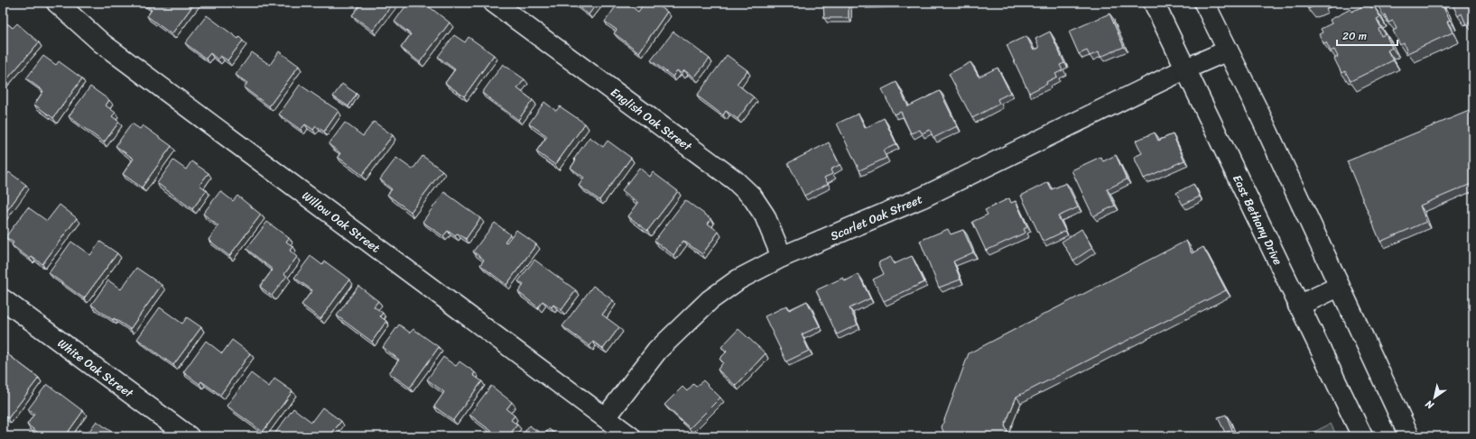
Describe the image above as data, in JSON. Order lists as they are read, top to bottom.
{
  "streets": {
    "street": [
      "English Oak Street",
      "Scarlet Oak Street",
      "East Bethany Drive",
      "Willow Oak Street",
      "White Oak Street"
    ]
  },
  "crossings": [
    ["English Oak Street", "Scarlet Oak Street"],
    ["Scarlet Oak Street", "East Bethany Drive"],
    ["Scarlet Oak Street", "Willow Oak Street"]
  ],
  "scale_bar": "20 m",
  "north": "bottom left"
}
